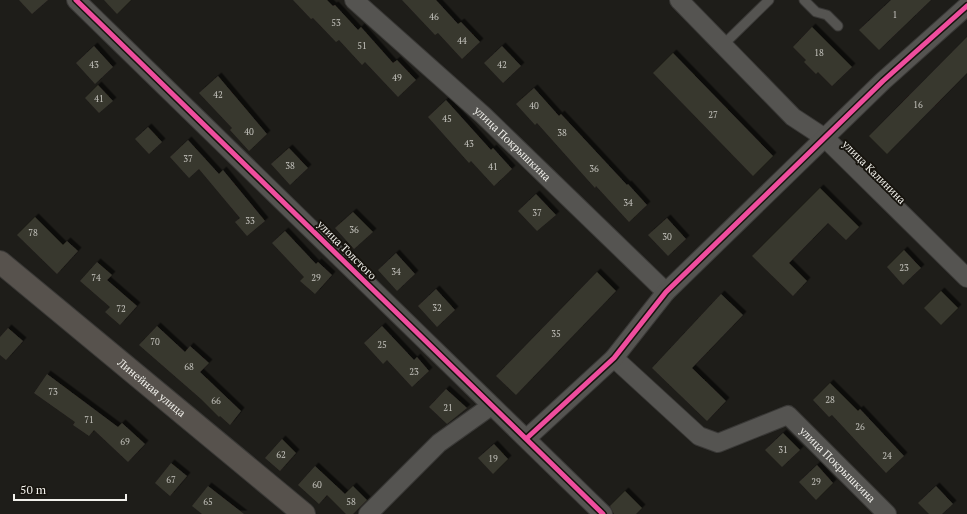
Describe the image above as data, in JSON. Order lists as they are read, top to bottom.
{
  "streets": {
    "street": [
      "улица Покрышкина",
      "улица Калинина",
      "улица Толстого",
      "Линейная улица"
    ]
  },
  "house_numbers": [
    "1",
    "46",
    "53",
    "44",
    "51",
    "18",
    "43",
    "42",
    "49",
    "42",
    "41",
    "16",
    "40",
    "27",
    "45",
    "40",
    "38",
    "43",
    "37",
    "38",
    "41",
    "36",
    "34",
    "37",
    "33",
    "36",
    "78",
    "30",
    "23",
    "34",
    "74",
    "29",
    "32",
    "72",
    "35",
    "70",
    "25",
    "68",
    "23",
    "73",
    "28",
    "66",
    "21",
    "71",
    "26",
    "69",
    "31",
    "62",
    "24",
    "19",
    "67",
    "29",
    "60",
    "65",
    "58"
  ],
  "scale_bar": "50 m"
}
